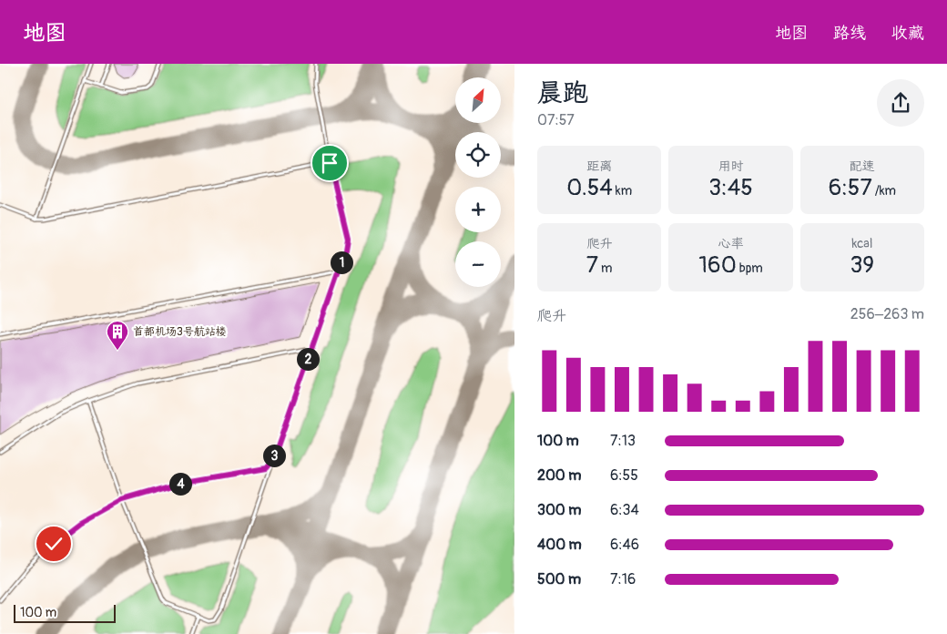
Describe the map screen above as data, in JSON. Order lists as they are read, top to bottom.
{
  "places": {
    "building": ["首都机场3号航站楼"]
  },
  "scale_bar": "100 m",
  "north": "top right",
  "page": {
    "header": "地图",
    "nav": ["地图", "路线", "收藏"],
    "heading": ["晨跑", "07:57"],
    "map_buttons": ["+", "−"],
    "stats": [
      ["距离", "0.54 km"],
      ["用时", "3:45"],
      ["配速", "6:57 /km"],
      ["爬升", "7 m"],
      ["心率", "160 bpm"],
      ["kcal", "39"]
    ],
    "pins": [
      "1",
      "2",
      "3",
      "4"
    ],
    "chart": ["爬升", "256–263 m"],
    "list": [
      {
        "name": "100 m",
        "note": "7:13"
      },
      {
        "name": "200 m",
        "note": "6:55"
      },
      {
        "name": "300 m",
        "note": "6:34"
      },
      {
        "name": "400 m",
        "note": "6:46"
      },
      {
        "name": "500 m",
        "note": "7:16"
      }
    ],
    "scale": "100 m"
  }
}
